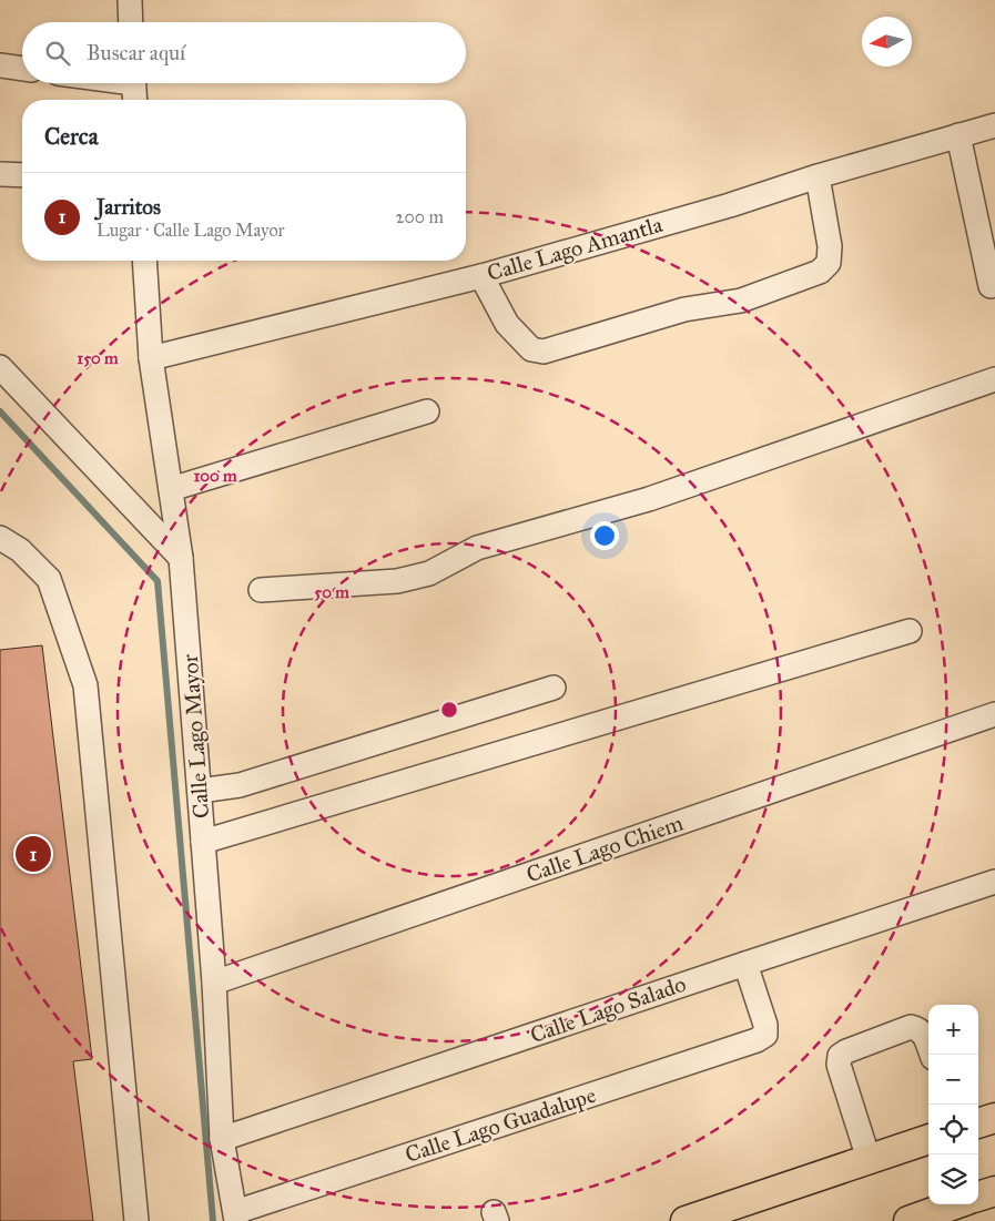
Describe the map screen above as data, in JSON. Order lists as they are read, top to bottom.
{
  "streets": {
    "street": [
      "Calle Lago Amantla",
      "Calle Lago Mayor",
      "Calle Lago Chiem",
      "Calle Lago Salado",
      "Calle Lago Guadalupe"
    ]
  },
  "crossings": [
    ["Calle Lago Amantla", "Calle Lago Mayor"],
    ["Calle Lago Mayor", "Calle Lago Chiem"],
    ["Calle Lago Mayor", "Calle Lago Salado"],
    ["Calle Lago Mayor", "Calle Lago Guadalupe"],
    ["Calle Lago Salado", "Calle Lago Guadalupe"]
  ],
  "north": "left",
  "page": {
    "search": "Buscar aquí",
    "heading": "Cerca",
    "list": [
      {
        "mark": "1",
        "name": "Jarritos",
        "note": "Lugar · Calle Lago Mayor",
        "value": "200 m"
      }
    ],
    "pins": "1",
    "map_buttons": ["+", "−"]
  },
  "rings": ["150 m", "100 m", "50 m"]
}
